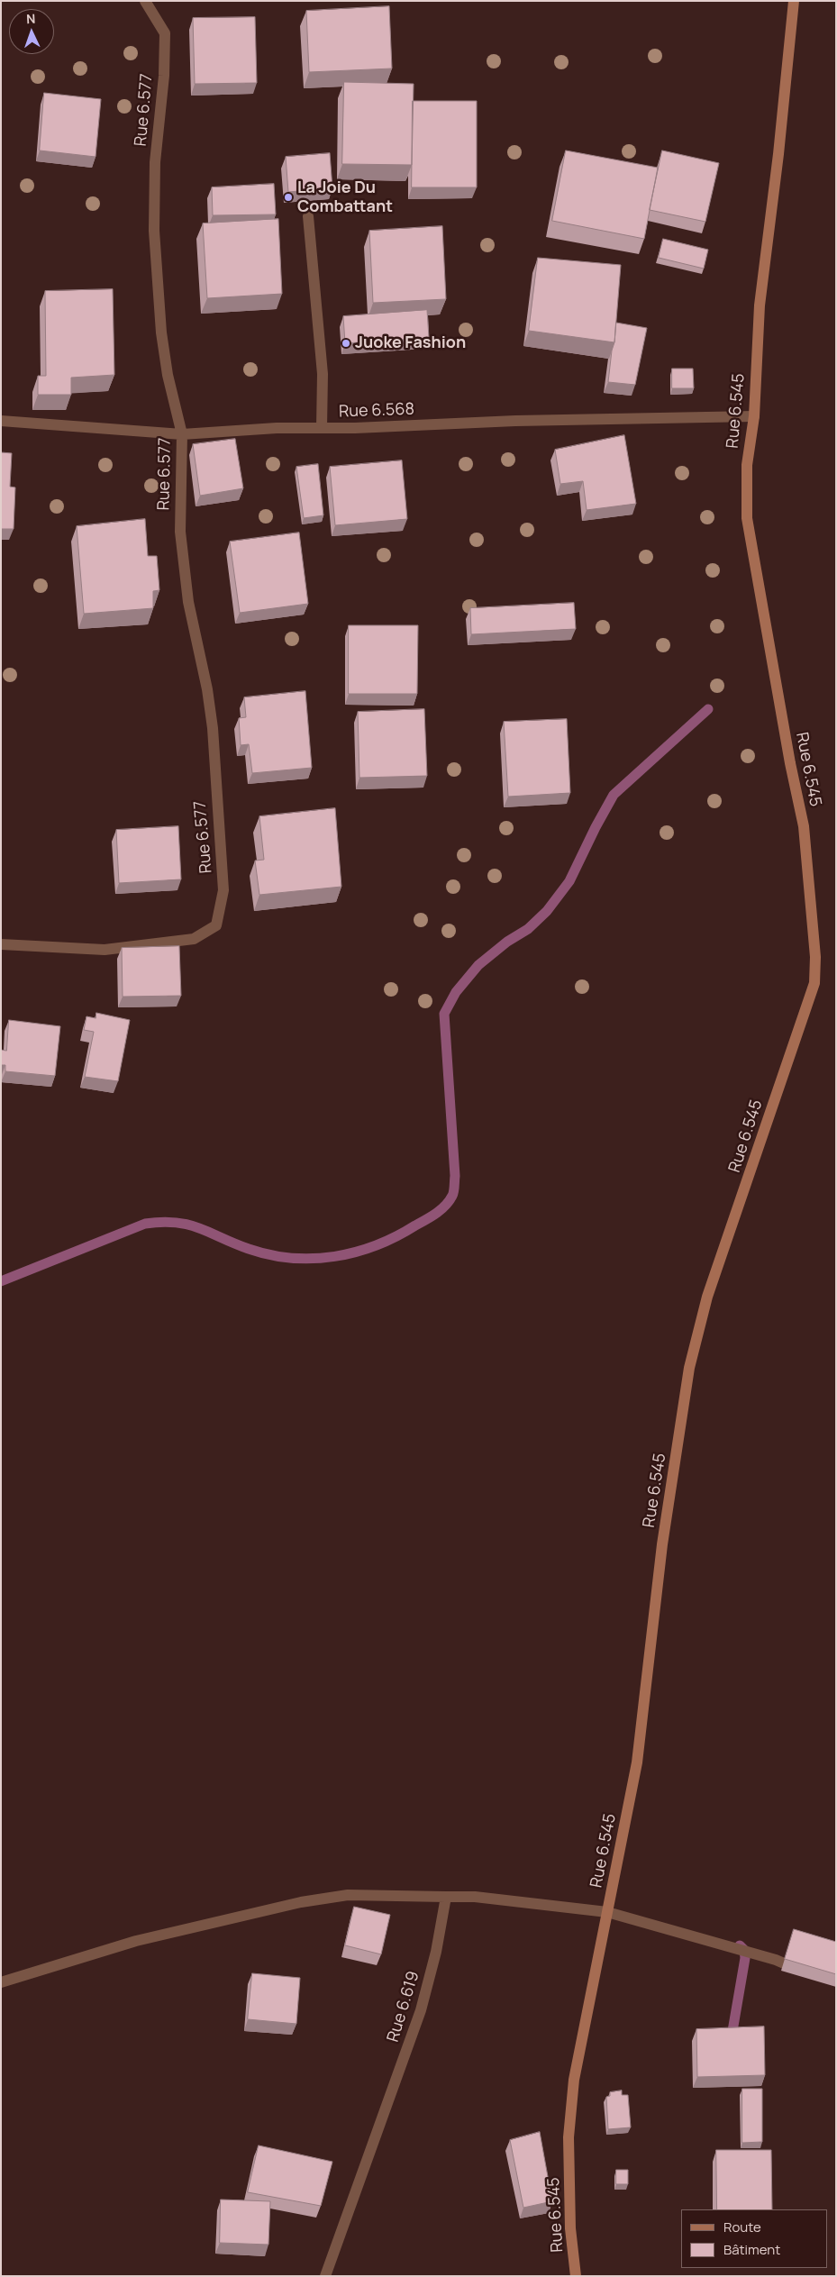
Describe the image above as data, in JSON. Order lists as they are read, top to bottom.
{
  "streets": {
    "street": [
      "Rue 6.577",
      "Rue 6.568",
      "Rue 6.545",
      "Rue 6.619"
    ]
  },
  "crossings": [
    ["Rue 6.577", "Rue 6.568"],
    ["Rue 6.568", "Rue 6.545"]
  ],
  "places": ["La Joie Du Combattant", "Juoke Fashion"],
  "legend": ["Route", "Bâtiment"],
  "north": "top"
}
